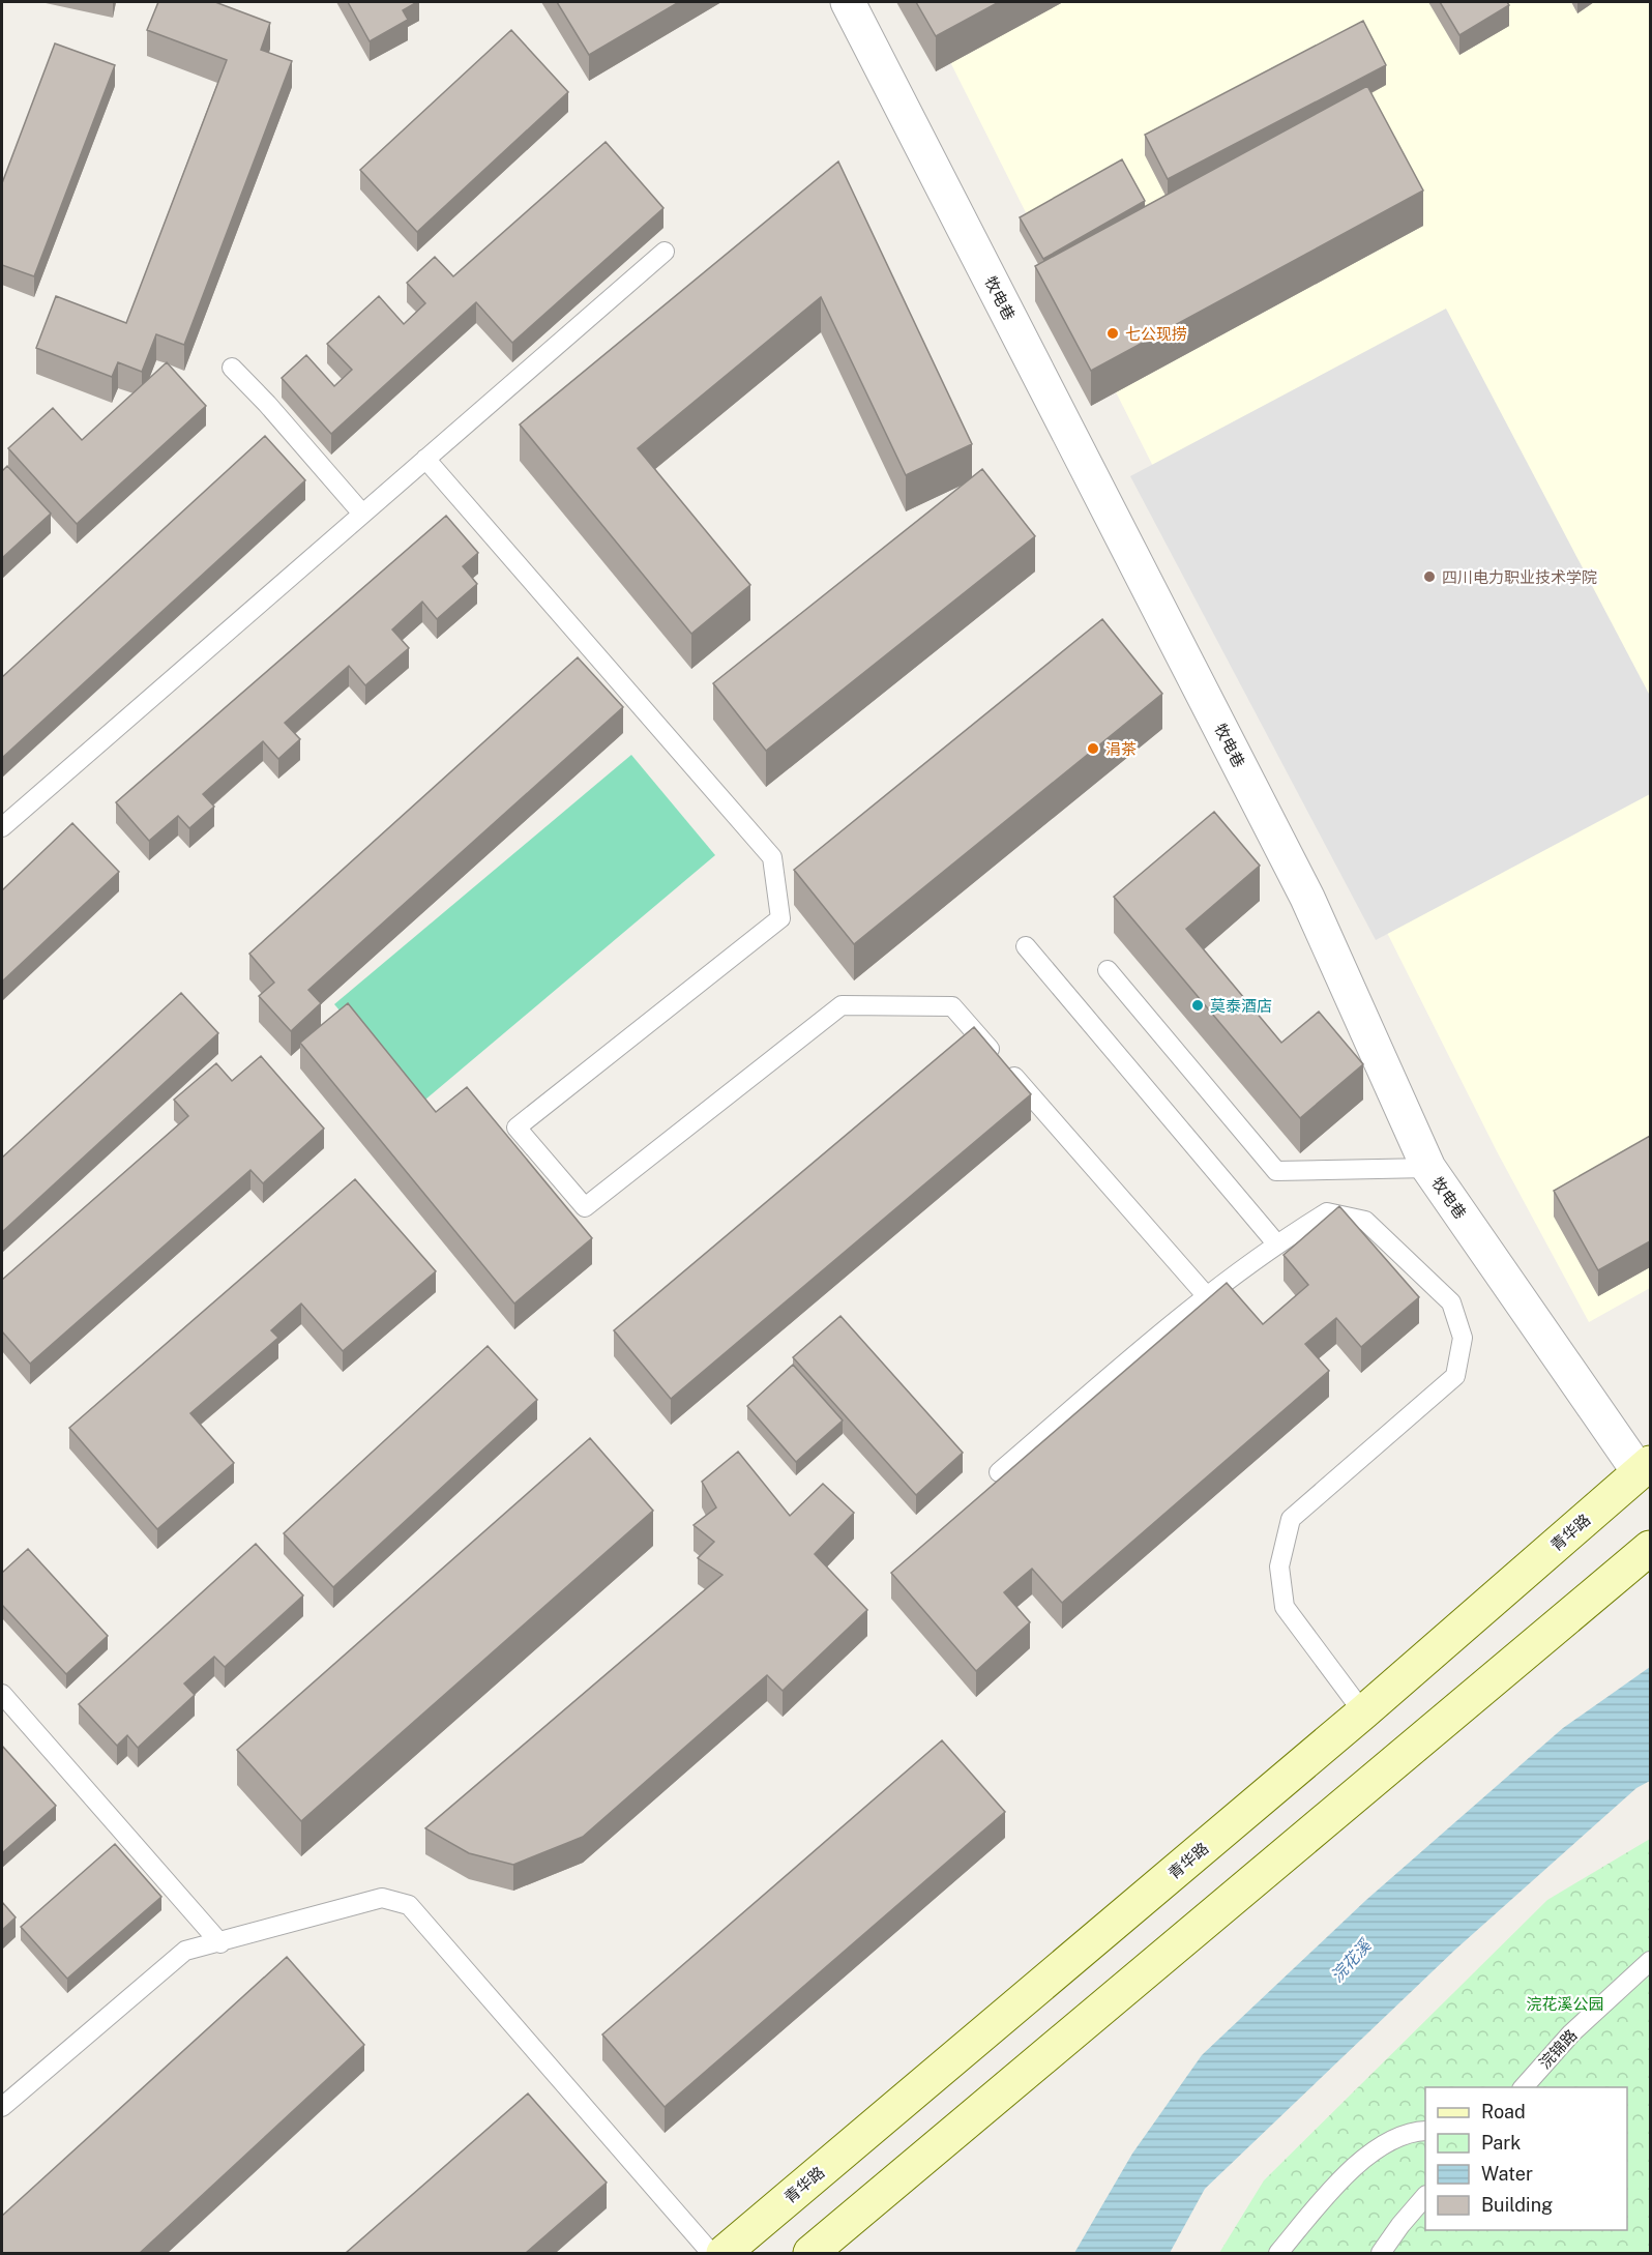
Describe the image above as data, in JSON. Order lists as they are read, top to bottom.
{
  "streets": {
    "main road": ["青华路"],
    "street": ["牧电巷"],
    "lane": ["浣锦路"]
  },
  "crossings": [
    ["牧电巷", "青华路"]
  ],
  "water": ["浣花溪"],
  "parks": ["浣花溪公园"],
  "places": [
    "七公现捞",
    "四川电力职业技术学院",
    "涓茶",
    "莫泰酒店"
  ],
  "legend": [
    "Road",
    "Park",
    "Water",
    "Building"
  ]
}
